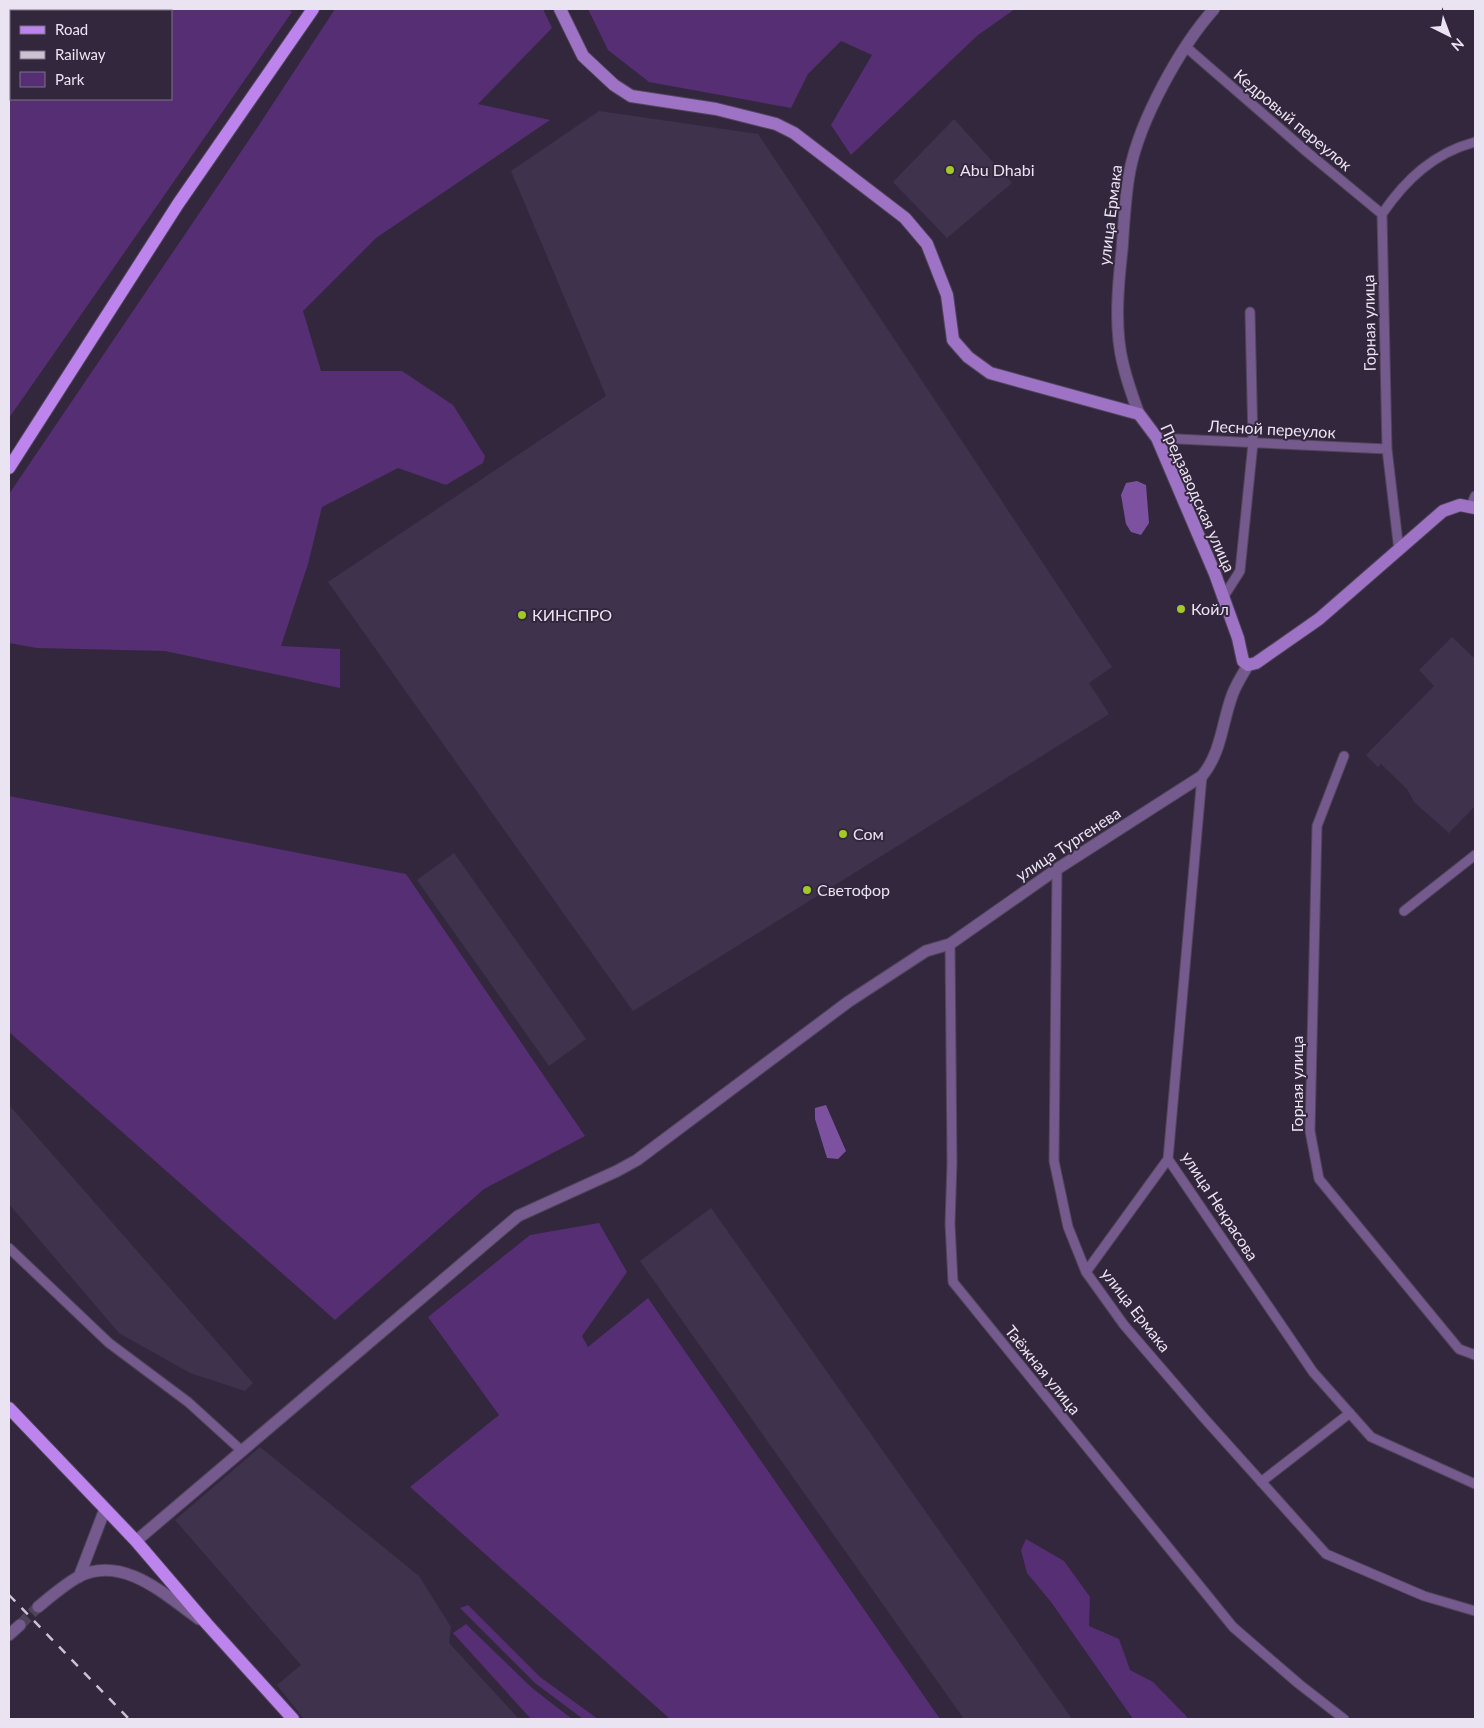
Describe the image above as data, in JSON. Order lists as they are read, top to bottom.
{
  "streets": {
    "main road": ["Предзаводская улица"],
    "street": [
      "Кедровый переулок",
      "улица Ермака",
      "Горная улица",
      "Лесной переулок",
      "улица Тургенева",
      "улица Некрасова",
      "Таёжная улица"
    ]
  },
  "crossings": [
    ["Кедровый переулок", "улица Ермака"],
    ["Кедровый переулок", "Горная улица"],
    ["улица Ермака", "Предзаводская улица"],
    ["улица Ермака", "улица Тургенева"],
    ["Горная улица", "Лесной переулок"],
    ["Лесной переулок", "Предзаводская улица"],
    ["Предзаводская улица", "улица Тургенева"],
    ["улица Тургенева", "улица Некрасова"],
    ["улица Тургенева", "Таёжная улица"]
  ],
  "places": [
    "Abu Dhabi",
    "Койл",
    "КИНСПРО",
    "Сом",
    "Светофор"
  ],
  "legend": ["Road", "Railway", "Park"],
  "north": "bottom right"
}
